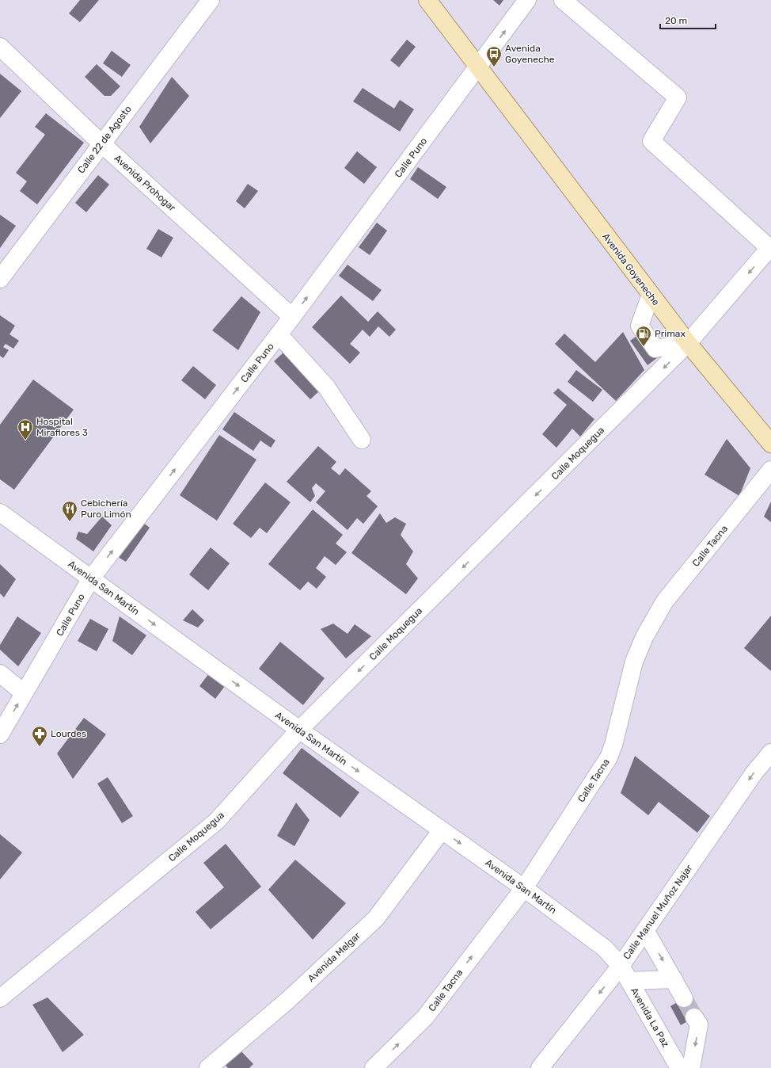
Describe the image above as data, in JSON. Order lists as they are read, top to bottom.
{
  "streets": {
    "main road": ["Avenida Goyeneche"],
    "street": [
      "Calle 22 de Agosto",
      "Calle Puno",
      "Avenida Prohogar",
      "Calle Moquegua",
      "Calle Tacna",
      "Avenida San Martín",
      "Calle Manuel Muñoz Najar",
      "Avenida Melgar",
      "Avenida La Paz"
    ]
  },
  "crossings": [
    ["Calle 22 de Agosto", "Avenida Prohogar"],
    ["Calle Puno", "Avenida Prohogar"],
    ["Calle Puno", "Avenida Goyeneche"],
    ["Calle Puno", "Avenida San Martín"],
    ["Avenida Goyeneche", "Calle Moquegua"],
    ["Calle Moquegua", "Avenida San Martín"],
    ["Calle Tacna", "Avenida San Martín"],
    ["Avenida San Martín", "Calle Manuel Muñoz Najar"],
    ["Avenida San Martín", "Avenida Melgar"],
    ["Avenida San Martín", "Avenida La Paz"],
    ["Calle Manuel Muñoz Najar", "Avenida La Paz"]
  ],
  "one_way": [
    "Calle Puno",
    "Calle Moquegua",
    "Avenida San Martín",
    "Calle Manuel Muñoz Najar"
  ],
  "places": {
    "bus stop": ["Avenida Goyeneche"],
    "fuel station": ["Primax"],
    "hospital": ["Hospital Miraflores 3"],
    "restaurant": ["Cebichería Puro Limón"],
    "pharmacy": ["Lourdes"]
  },
  "scale_bar": "20 m"
}
